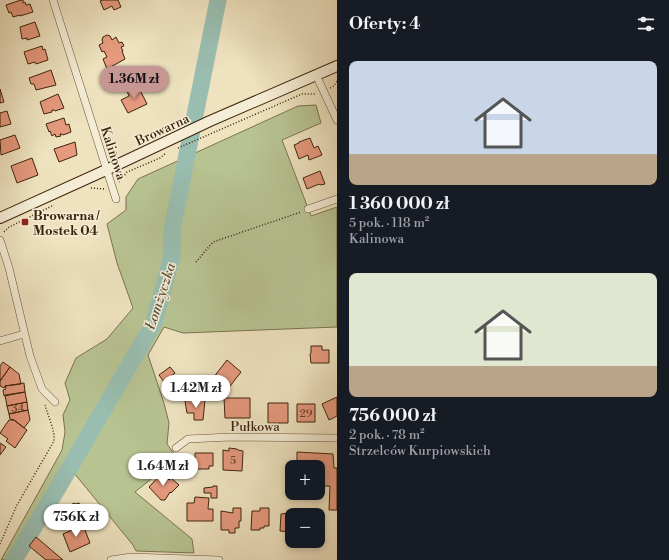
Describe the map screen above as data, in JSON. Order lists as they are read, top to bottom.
{
  "streets": {
    "street": ["Browarna", "Kalinowa", "Pułkowa"]
  },
  "crossings": [
    ["Browarna", "Kalinowa"]
  ],
  "water": ["Łomżyczka"],
  "places": {
    "transit": ["Browarna / Mostek 04"]
  },
  "house_numbers": ["34", "29", "5"],
  "page": {
    "heading": "Oferty: 4",
    "list": [
      {
        "name": "1 360 000 zł",
        "note": "5 pok. · 118 m² · Kalinowa"
      },
      {
        "name": "756 000 zł",
        "note": "2 pok. · 78 m² · Strzelców Kurpiowskich"
      }
    ],
    "price": [
      "1.36M zł",
      "1.42M zł",
      "1.64M zł",
      "756K zł"
    ],
    "map_buttons": ["+", "−"]
  }
}
